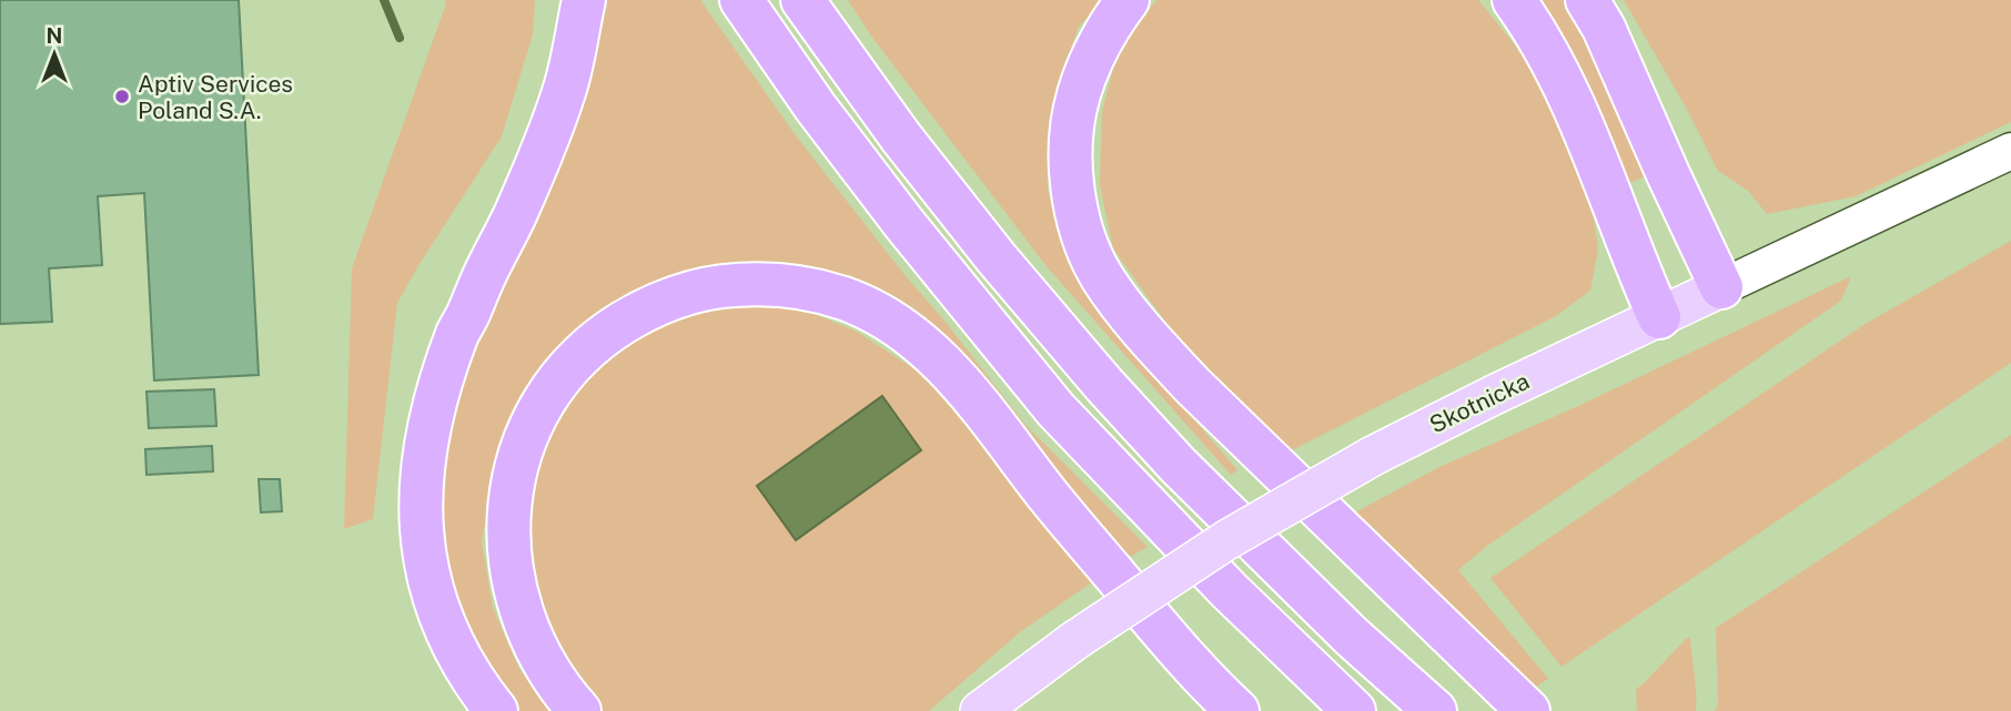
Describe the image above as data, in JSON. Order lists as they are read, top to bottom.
{
  "streets": {
    "main road": ["Skotnicka"]
  },
  "places": ["Aptiv Services Poland S.A."],
  "north": "top"
}
